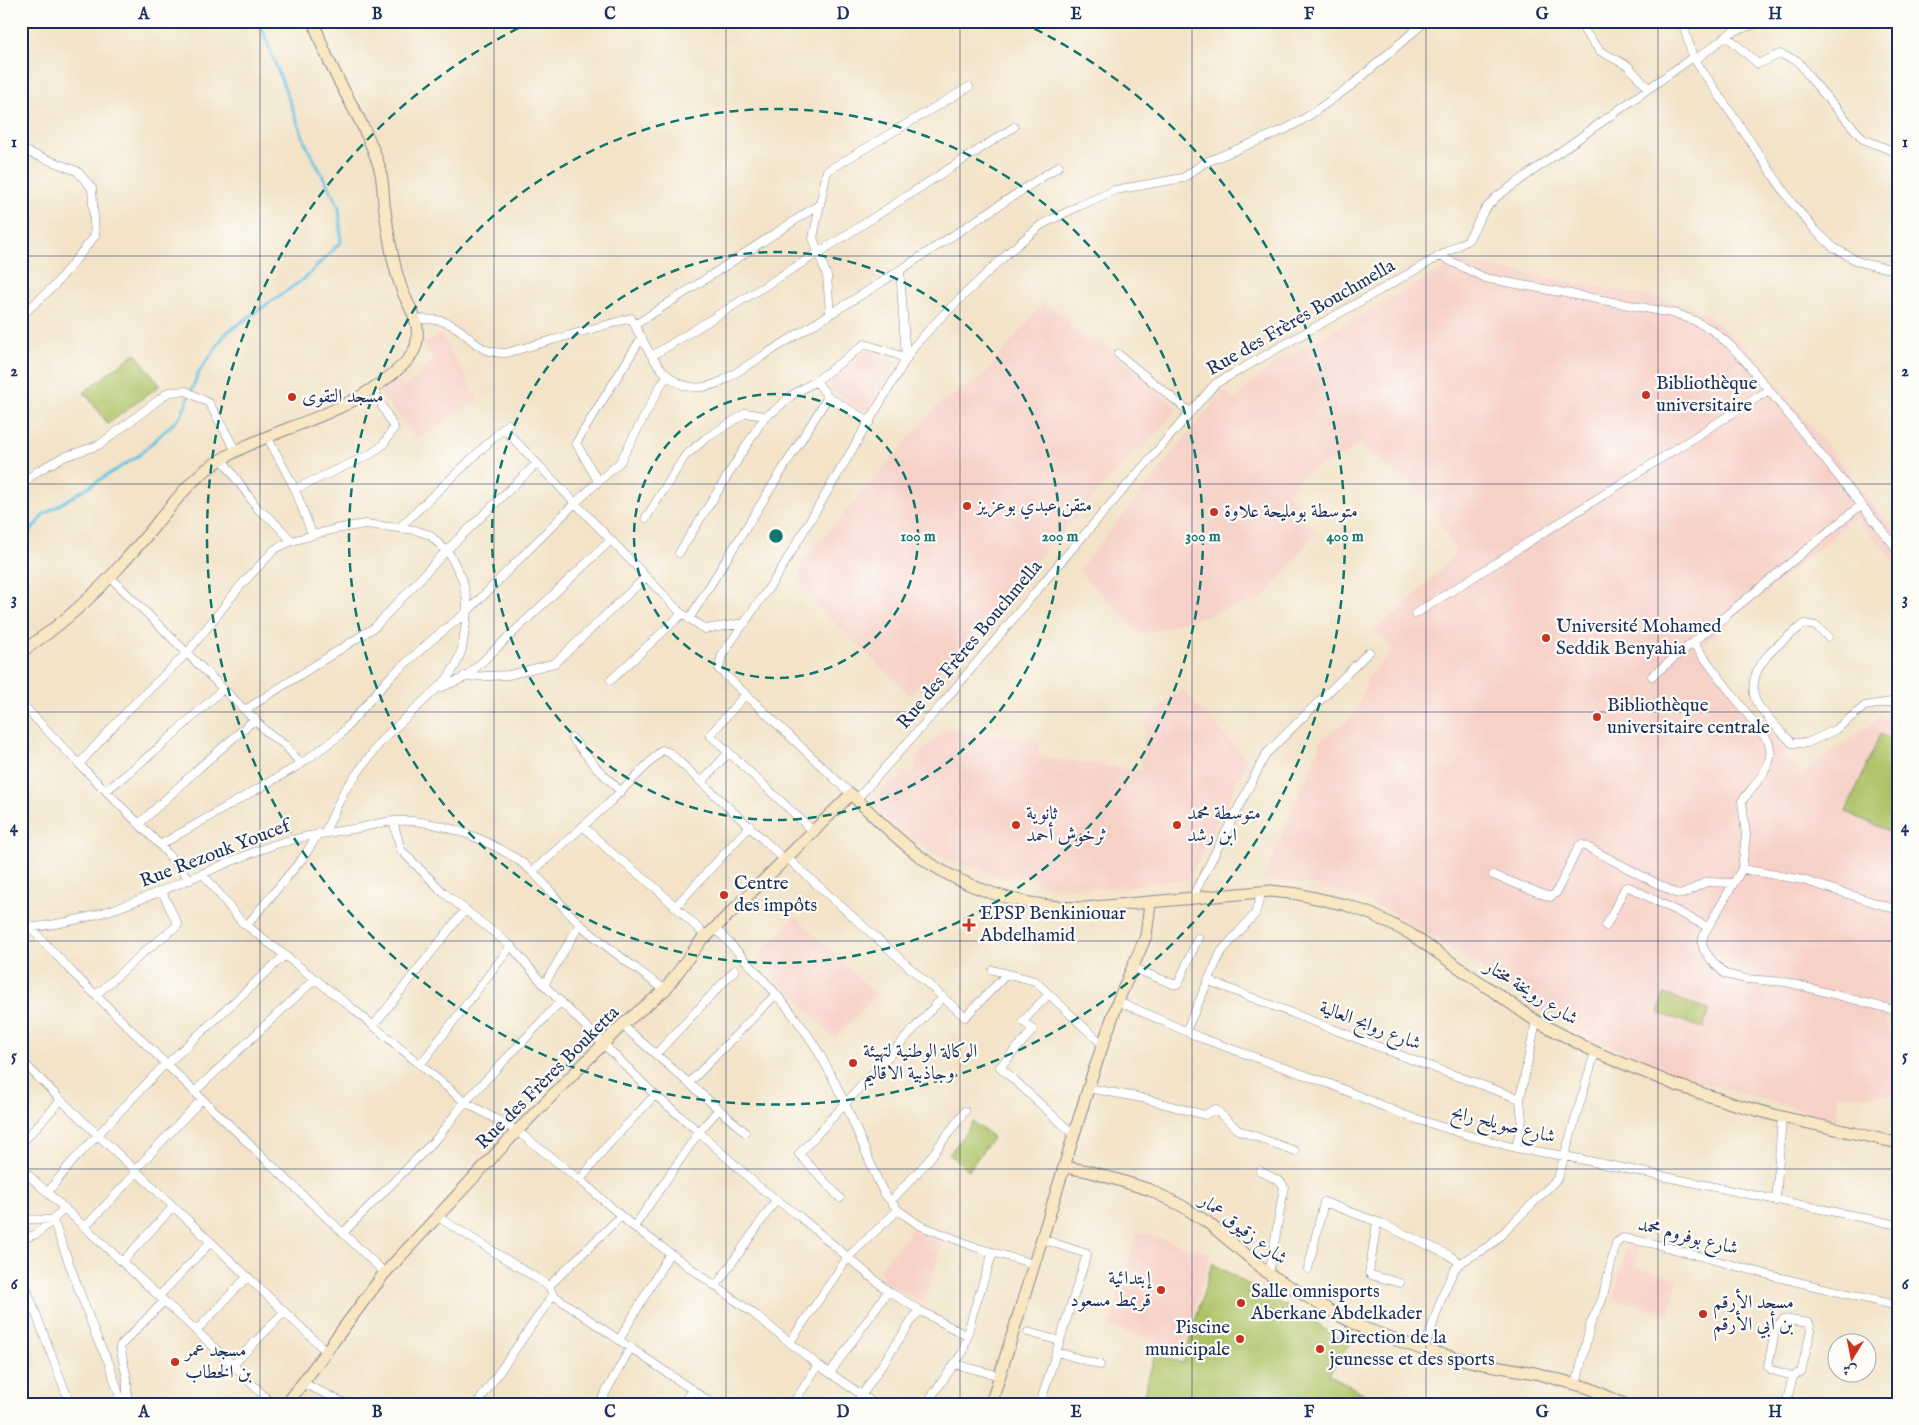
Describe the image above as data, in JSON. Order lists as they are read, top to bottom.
{
  "streets": {
    "main road": ["شارع رويخة مختار", "Rue des Frères Bouketta", "شارع زقيوق عمار"],
    "street": [
      "Rue des Frères Bouchmella",
      "Rue Rezouk Youcef",
      "شارع روابح العالية",
      "شارع صويلح رابح",
      "شارع بوفروم محمد"
    ]
  },
  "crossings": [
    ["Rue des Frères Bouchmella", "شارع رويخة مختار"],
    ["Rue des Frères Bouchmella", "Rue des Frères Bouketta"],
    ["Rue Rezouk Youcef", "Rue des Frères Bouketta"],
    ["شارع رويخة مختار", "Rue des Frères Bouketta"],
    ["شارع زقيوق عمار", "شارع بوفروم محمد"]
  ],
  "places": {
    "other": [
      "Bibliothèque universitaire",
      "مسجد التقوى",
      "متقن عبدي بوعزيز",
      "متوسطة بومليحة علاوة",
      "Université Mohamed Seddik Benyahia",
      "Bibliothèque universitaire centrale",
      "ثانوية ثرخوش أحمد",
      "متوسطة محمد ابن رشد",
      "Centre des impôts",
      "الوكالة الوطنية لتهيئة وجاذبية الاقاليم",
      "إبتدائية قريمط مسعود",
      "Salle omnisports Aberkane Abdelkader",
      "مسجد الأرقم بن أبي الأرقم",
      "Piscine municipale",
      "Direction de la jeunesse et des sports",
      "مسجد عمر بن الخطاب"
    ],
    "health": ["EPSP Benkiniouar Abdelhamid"]
  },
  "north": "bottom",
  "grid": {
    "columns": [
      "A",
      "B",
      "C",
      "D",
      "E",
      "F",
      "G",
      "H"
    ],
    "rows": [
      "1",
      "2",
      "3",
      "4",
      "5",
      "6"
    ]
  },
  "rings": [
    "100 m",
    "200 m",
    "300 m",
    "400 m"
  ]
}
